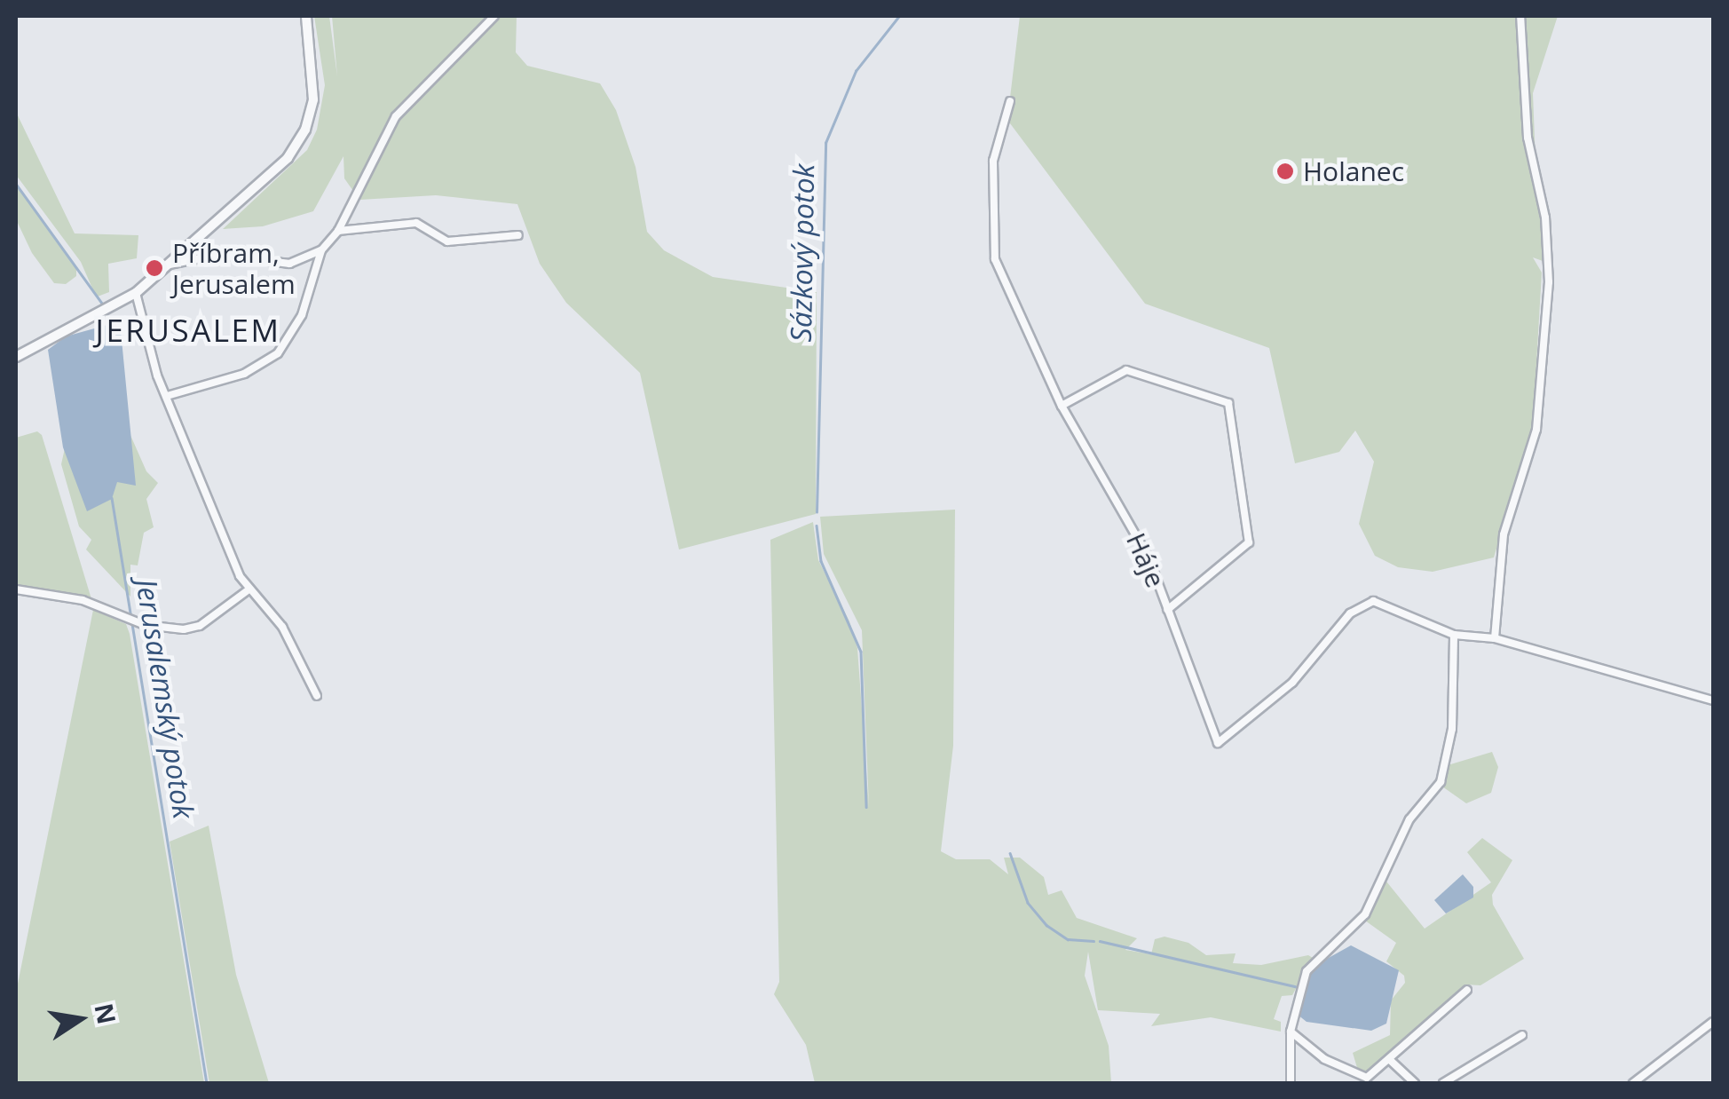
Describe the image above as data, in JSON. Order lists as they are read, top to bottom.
{
  "streets": {
    "street": ["Háje"]
  },
  "districts": ["JERUSALEM"],
  "water": ["Sázkový potok", "Jerusalemský potok"],
  "places": ["Holanec", "Příbram, Jerusalem"],
  "north": "right"
}
